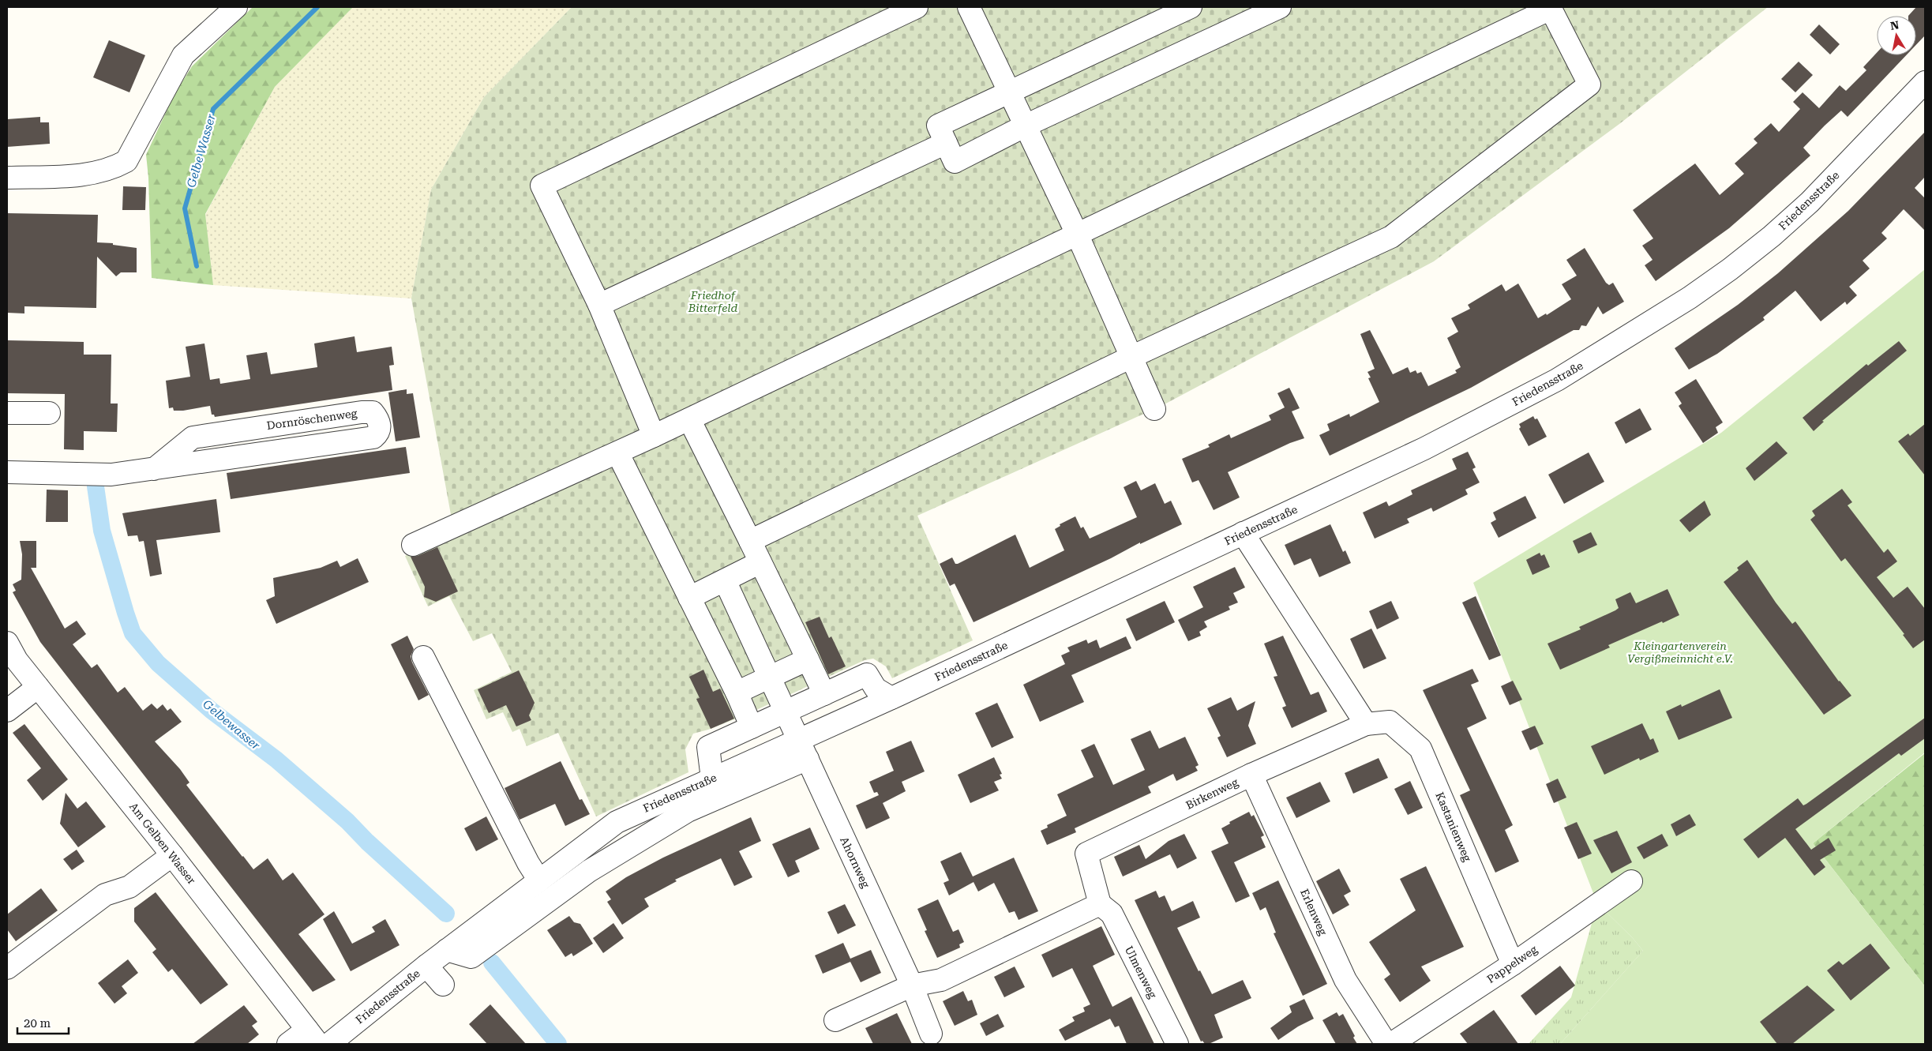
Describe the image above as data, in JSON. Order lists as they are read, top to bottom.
{
  "streets": {
    "street": [
      "Friedensstraße",
      "Dornröschenweg",
      "Birkenweg",
      "Kastanienweg",
      "Am Gelben Wasser",
      "Ahornweg",
      "Erlenweg",
      "Pappelweg",
      "Ulmenweg"
    ]
  },
  "crossings": [
    ["Friedensstraße", "Ahornweg"],
    ["Birkenweg", "Kastanienweg"],
    ["Birkenweg", "Erlenweg"],
    ["Birkenweg", "Ulmenweg"],
    ["Kastanienweg", "Pappelweg"]
  ],
  "water": ["Gelbe Wasser", "Gelbewasser"],
  "parks": ["Friedhof Bitterfeld", "Kleingartenverein Vergißmeinnicht e.V."],
  "scale_bar": "20 m",
  "north": "top"
}
